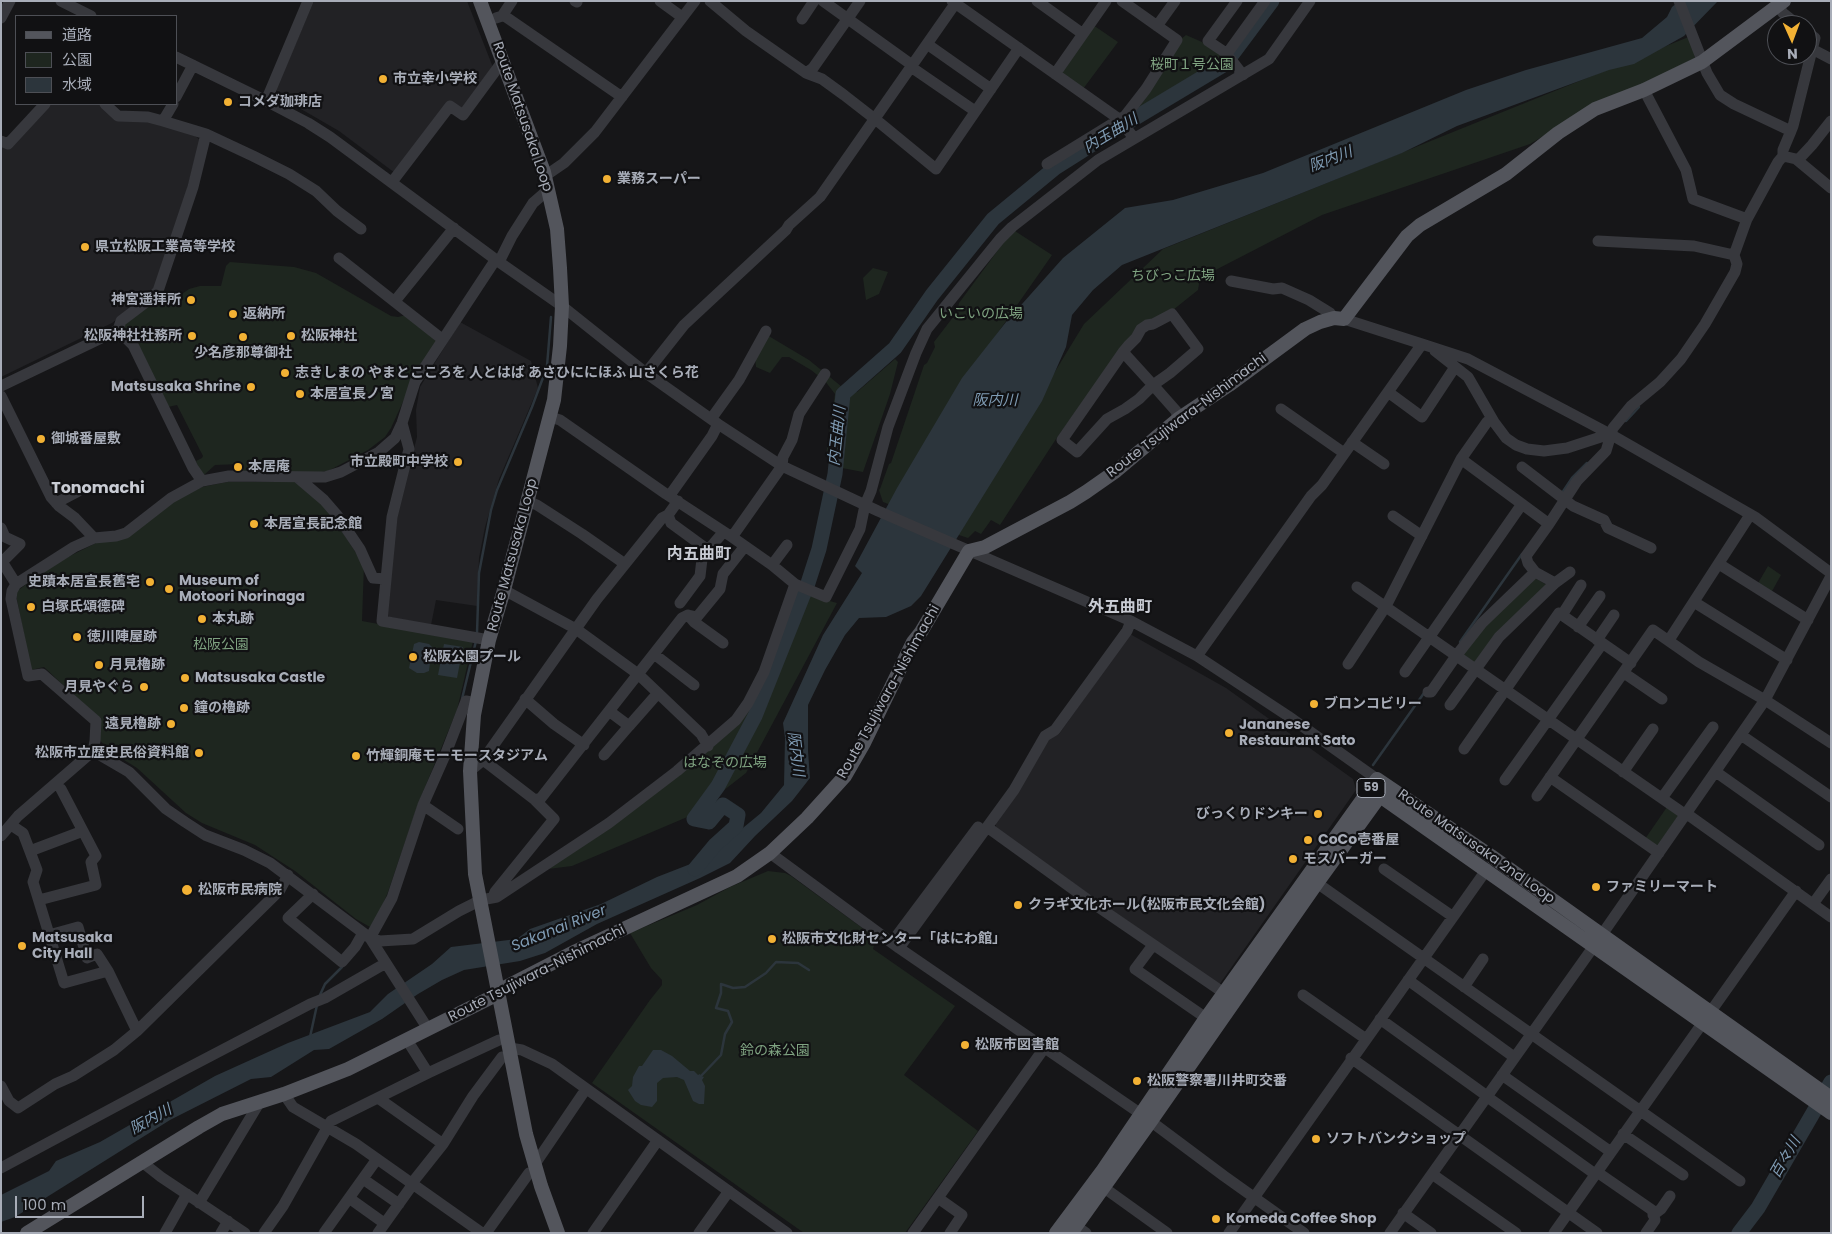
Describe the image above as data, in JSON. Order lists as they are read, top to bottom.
{
  "streets": {
    "main road": [
      "Route Matsusaka Loop",
      "Route Tsujiwara-Nishimachi",
      "59",
      "Route Matsusaka 2nd Loop"
    ]
  },
  "crossings": [
    ["Route Matsusaka Loop", "Route Tsujiwara-Nishimachi"]
  ],
  "districts": ["Tonomachi", "内五曲町", "外五曲町"],
  "water": [
    "内玉曲川",
    "阪内川",
    "Sakanai River",
    "百々川"
  ],
  "parks": [
    "桜町１号公園",
    "ちびっこ広場",
    "いこいの広場",
    "松阪公園",
    "はなぞの広場",
    "鈴の森公園"
  ],
  "places": [
    "市立幸小学校",
    "コメダ珈琲店",
    "業務スーパー",
    "県立松阪工業高等学校",
    "神宮遥拝所",
    "返納所",
    "松阪神社社務所",
    "松阪神社",
    "少名彦那尊御社",
    "志きしまの やまとこころを 人とはば あさひににほふ 山さくら花",
    "Matsusaka Shrine",
    "本居宣長ノ宮",
    "御城番屋敷",
    "市立殿町中学校",
    "本居庵",
    "本居宣長記念館",
    "史蹟本居宣長舊宅",
    "Museum of Motoori Norinaga",
    "白塚氏頌德碑",
    "本丸跡",
    "徳川陣屋跡",
    "松阪公園プール",
    "月見櫓跡",
    "Matsusaka Castle",
    "月見やぐら",
    "ブロンコビリー",
    "鐘の櫓跡",
    "遠見櫓跡",
    "Jananese Restaurant Sato",
    "松阪市立歴史民俗資料館",
    "竹輝銅庵モーモースタジアム",
    "びっくりドンキー",
    "CoCo壱番屋",
    "モスバーガー",
    "ファミリーマート",
    "松阪市民病院",
    "クラギ文化ホール(松阪市民文化会館)",
    "松阪市文化財センター「はにわ館」",
    "Matsusaka City Hall",
    "松阪市図書館",
    "松阪警察署川井町交番",
    "ソフトバンクショップ",
    "Komeda Coffee Shop"
  ],
  "legend": ["道路", "公園", "水域"],
  "scale_bar": "100 m",
  "north": "bottom"
}
